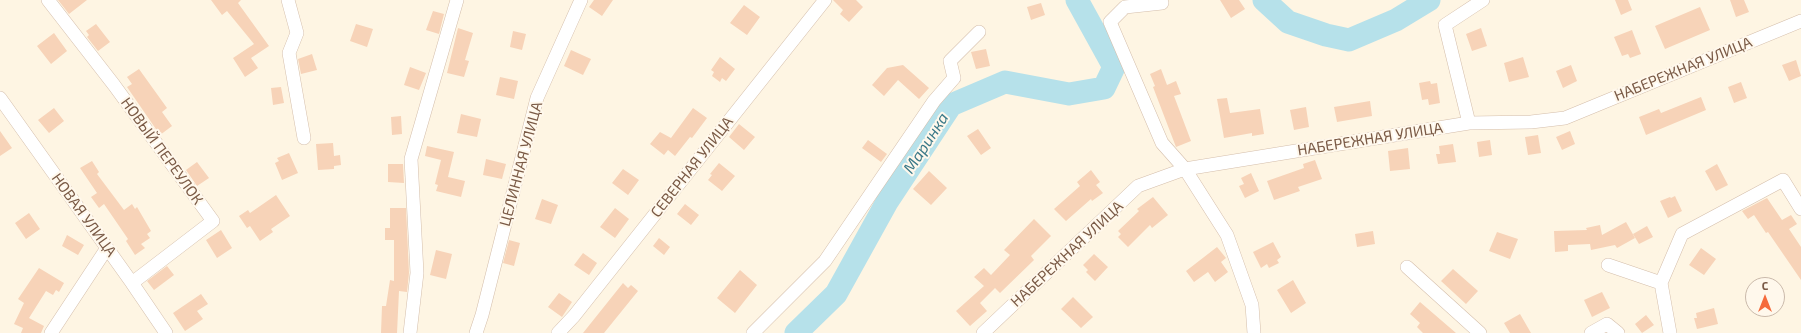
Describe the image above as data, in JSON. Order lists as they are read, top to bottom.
{
  "streets": {
    "street": [
      "НАБЕРЕЖНАЯ УЛИЦА",
      "НОВЫЙ ПЕРЕУЛОК",
      "ЦЕЛИННАЯ УЛИЦА",
      "СЕВЕРНАЯ УЛИЦА",
      "НОВАЯ УЛИЦА"
    ]
  },
  "crossings": [
    ["НОВЫЙ ПЕРЕУЛОК", "НОВАЯ УЛИЦА"]
  ],
  "water": ["Маринка"],
  "north": "top"
}
